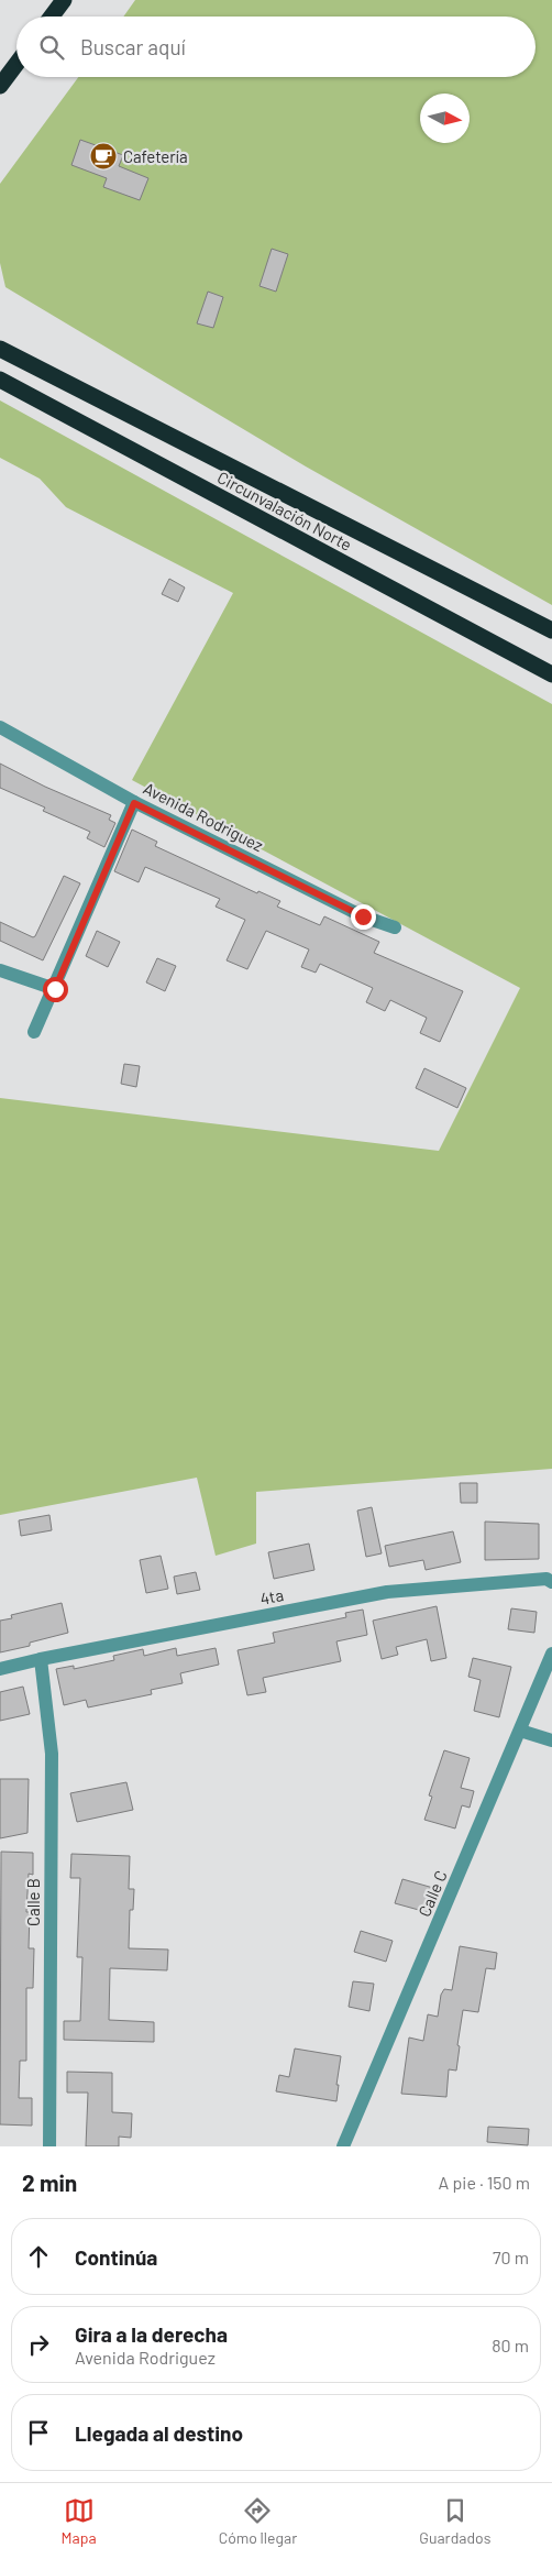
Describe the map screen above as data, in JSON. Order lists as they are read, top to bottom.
{
  "streets": {
    "highway": ["Circunvalación Norte"],
    "street": [
      "Avenida Rodriguez",
      "4ta",
      "Calle C",
      "Calle B"
    ]
  },
  "crossings": [
    ["4ta", "Calle B"]
  ],
  "places": {
    "cafe": ["Cafetería"]
  },
  "north": "right",
  "page": {
    "search": "Buscar aquí",
    "heading": ["2 min", "A pie · 150 m"],
    "list": [
      ["Continúa", "70 m"],
      ["Gira a la derecha", "Avenida Rodriguez", "80 m"],
      "Llegada al destino"
    ],
    "nav": ["Mapa", "Cómo llegar", "Guardados"]
  }
}
